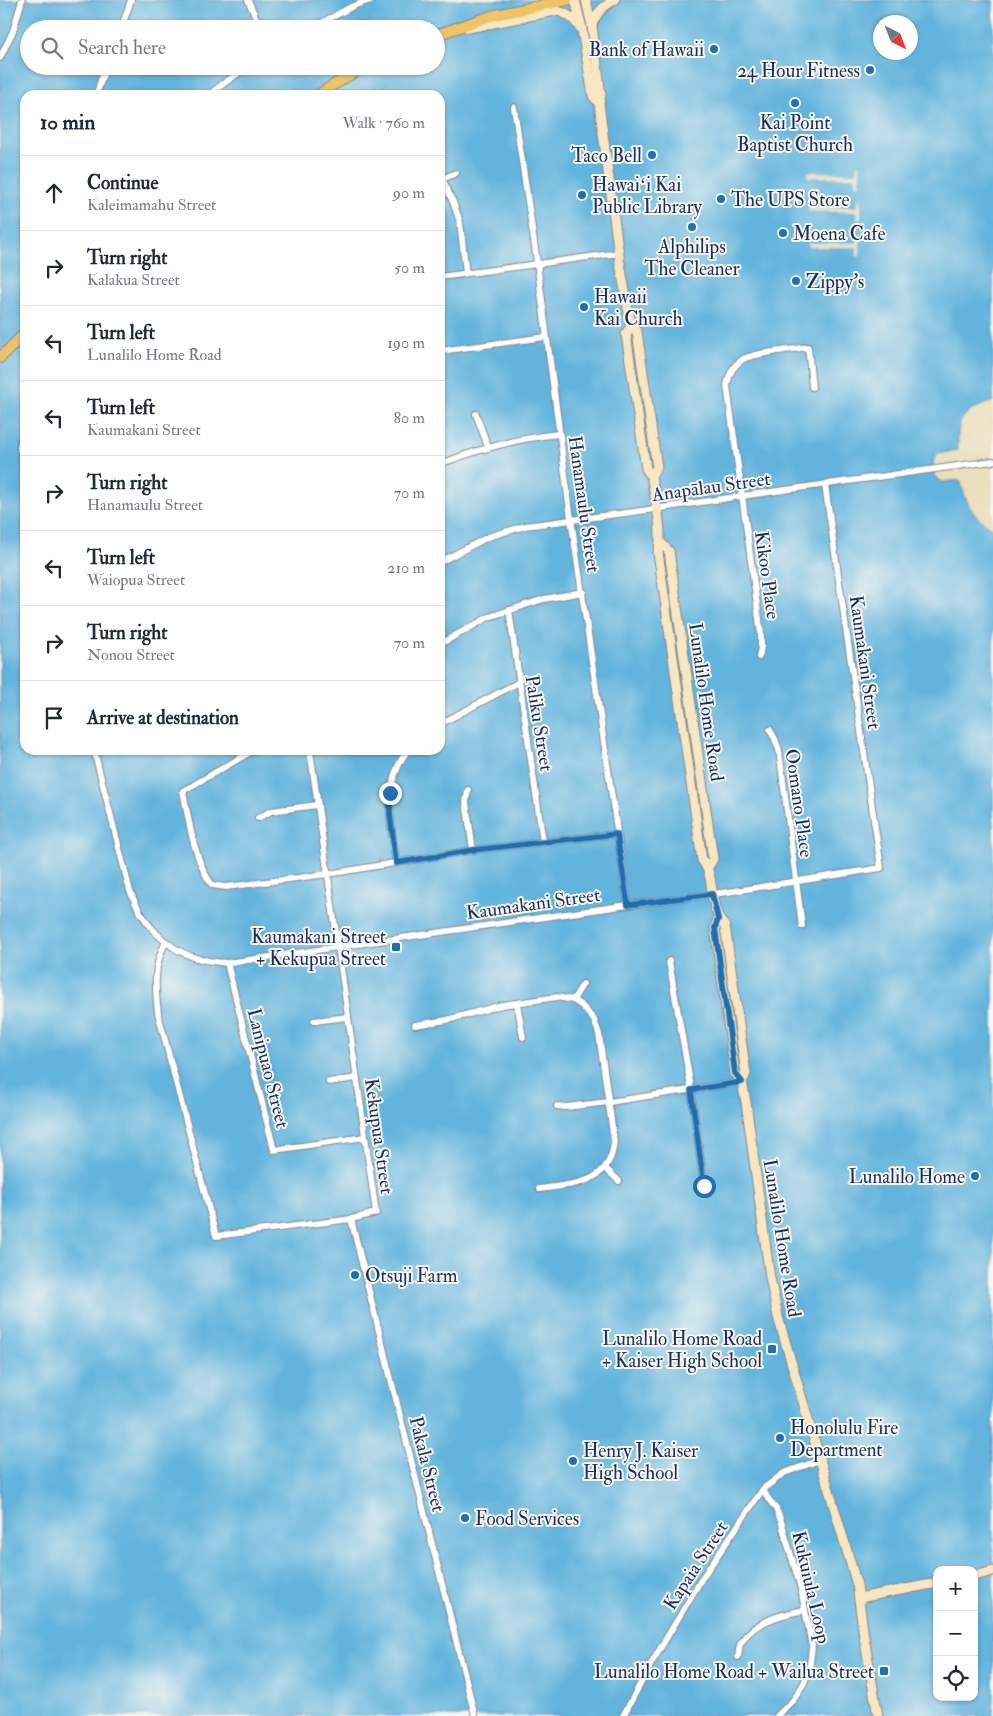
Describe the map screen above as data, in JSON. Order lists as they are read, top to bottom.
{
  "streets": {
    "main road": ["Lunalilo Home Road"],
    "street": [
      "Anapālau Street",
      "Hanamaulu Street",
      "Kikoo Place",
      "Kaumakani Street",
      "Paliku Street",
      "Oomano Place",
      "Lanipuao Street",
      "Kekupua Street",
      "Pakala Street",
      "Kapaia Street",
      "Kukuiula Loop"
    ]
  },
  "crossings": [
    ["Anapālau Street", "Hanamaulu Street"],
    ["Anapālau Street", "Kikoo Place"],
    ["Anapālau Street", "Kaumakani Street"],
    ["Anapālau Street", "Lunalilo Home Road"],
    ["Hanamaulu Street", "Kaumakani Street"],
    ["Kaumakani Street", "Lunalilo Home Road"],
    ["Kaumakani Street", "Oomano Place"],
    ["Kaumakani Street", "Lanipuao Street"],
    ["Kaumakani Street", "Kekupua Street"],
    ["Lunalilo Home Road", "Kapaia Street"],
    ["Lanipuao Street", "Kekupua Street"],
    ["Kekupua Street", "Pakala Street"],
    ["Kapaia Street", "Kukuiula Loop"]
  ],
  "places": {
    "other": [
      "Bank of Hawaii",
      "24 Hour Fitness",
      "Kai Point Baptist Church",
      "Taco Bell",
      "Hawaiʻi Kai Public Library",
      "The UPS Store",
      "Alphilips The Cleaner",
      "Moena Cafe",
      "Zippy's",
      "Hawaii Kai Church",
      "Lunalilo Home",
      "Otsuji Farm",
      "Honolulu Fire Department",
      "Henry J. Kaiser High School",
      "Food Services"
    ],
    "transit": ["Kaumakani Street + Kekupua Street", "Lunalilo Home Road + Kaiser High School", "Lunalilo Home Road + Wailua Street"]
  },
  "north": "bottom right",
  "page": {
    "search": "Search here",
    "heading": ["10 min", "Walk · 760 m"],
    "list": [
      ["Continue", "Kaleimamahu Street", "90 m"],
      ["Turn right", "Kalakua Street", "50 m"],
      ["Turn left", "Lunalilo Home Road", "190 m"],
      ["Turn left", "Kaumakani Street", "80 m"],
      ["Turn right", "Hanamaulu Street", "70 m"],
      ["Turn left", "Waiopua Street", "210 m"],
      ["Turn right", "Nonou Street", "70 m"],
      "Arrive at destination"
    ],
    "map_buttons": ["+", "−"]
  }
}
